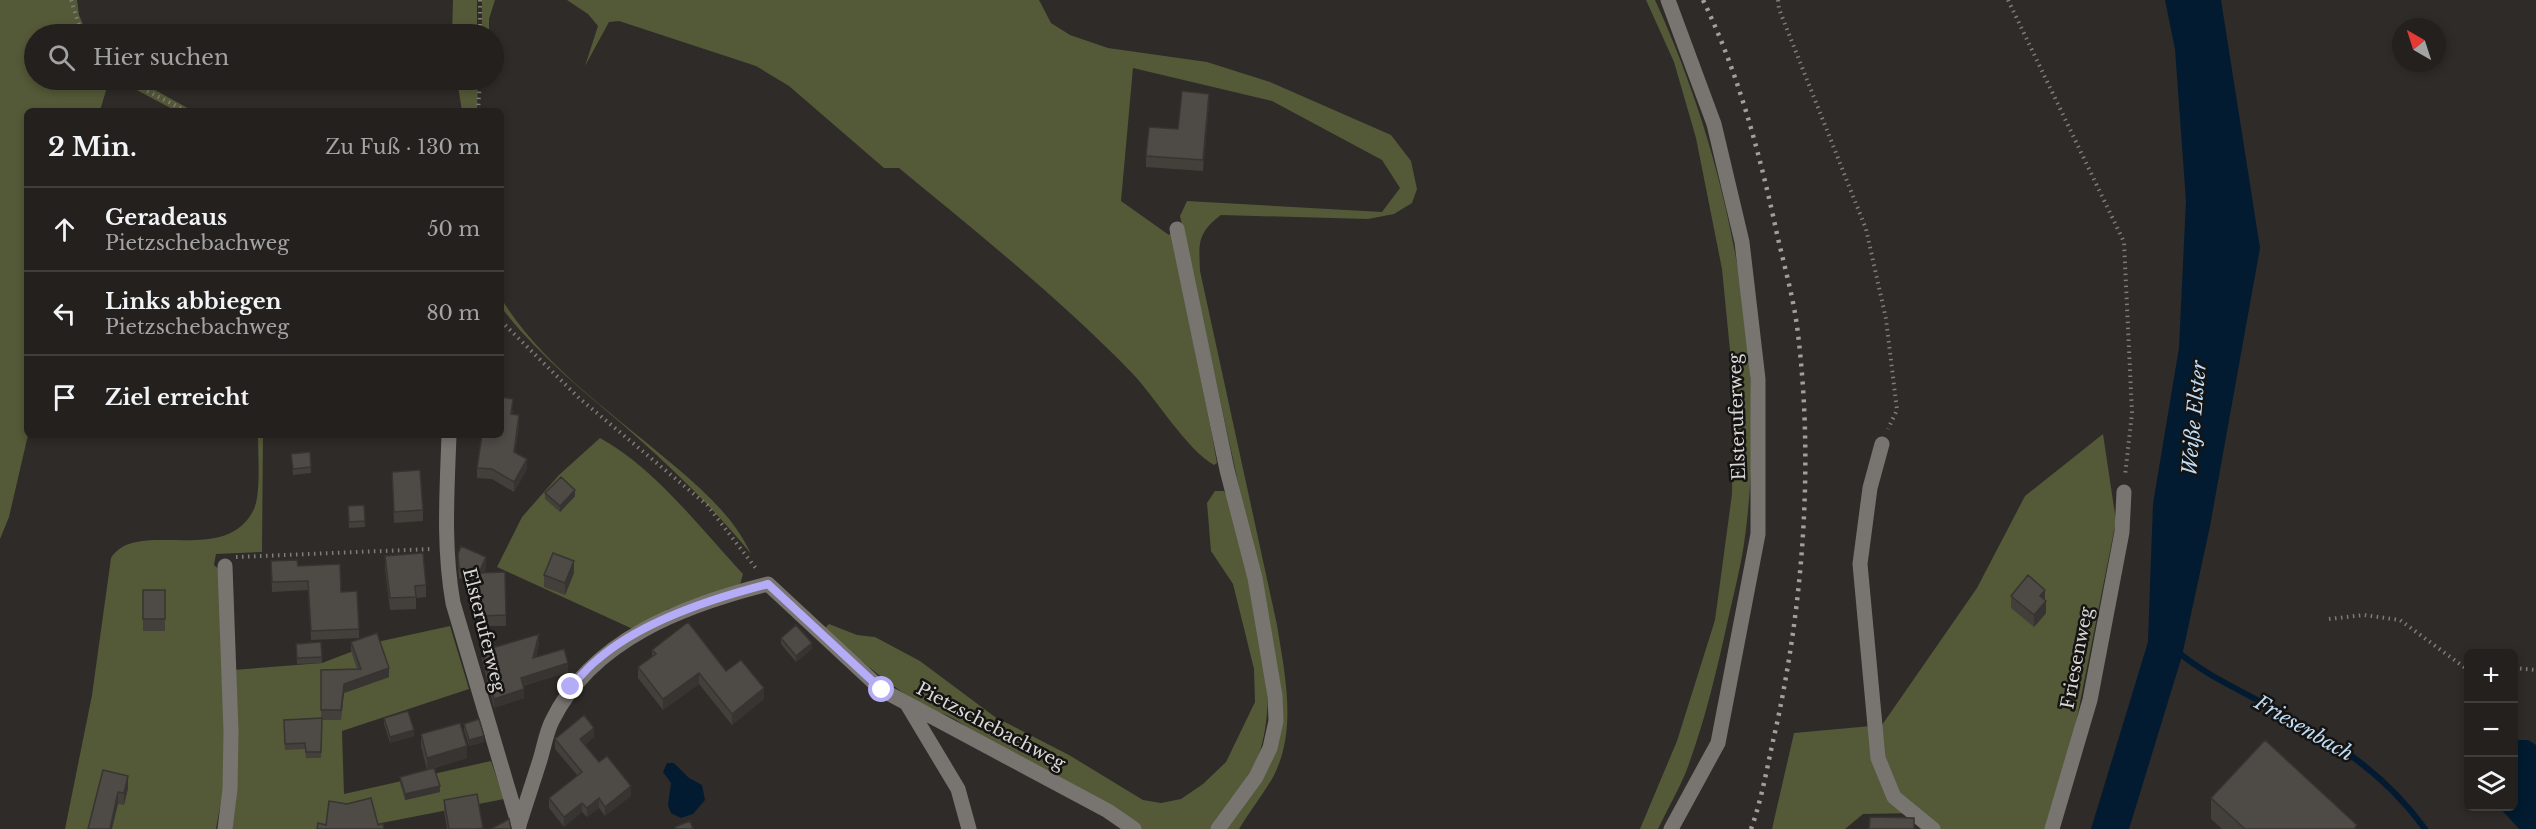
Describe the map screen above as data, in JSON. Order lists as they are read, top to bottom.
{
  "streets": {
    "street": ["Elsteruferweg", "Friesenweg", "Pietzschebachweg"]
  },
  "water": ["Weiße Elster", "Friesenbach"],
  "north": "top left",
  "page": {
    "search": "Hier suchen",
    "heading": ["2 Min.", "Zu Fuß · 130 m"],
    "list": [
      ["Geradeaus", "Pietzschebachweg", "50 m"],
      ["Links abbiegen", "Pietzschebachweg", "80 m"],
      "Ziel erreicht"
    ],
    "map_buttons": ["+", "−"]
  }
}
